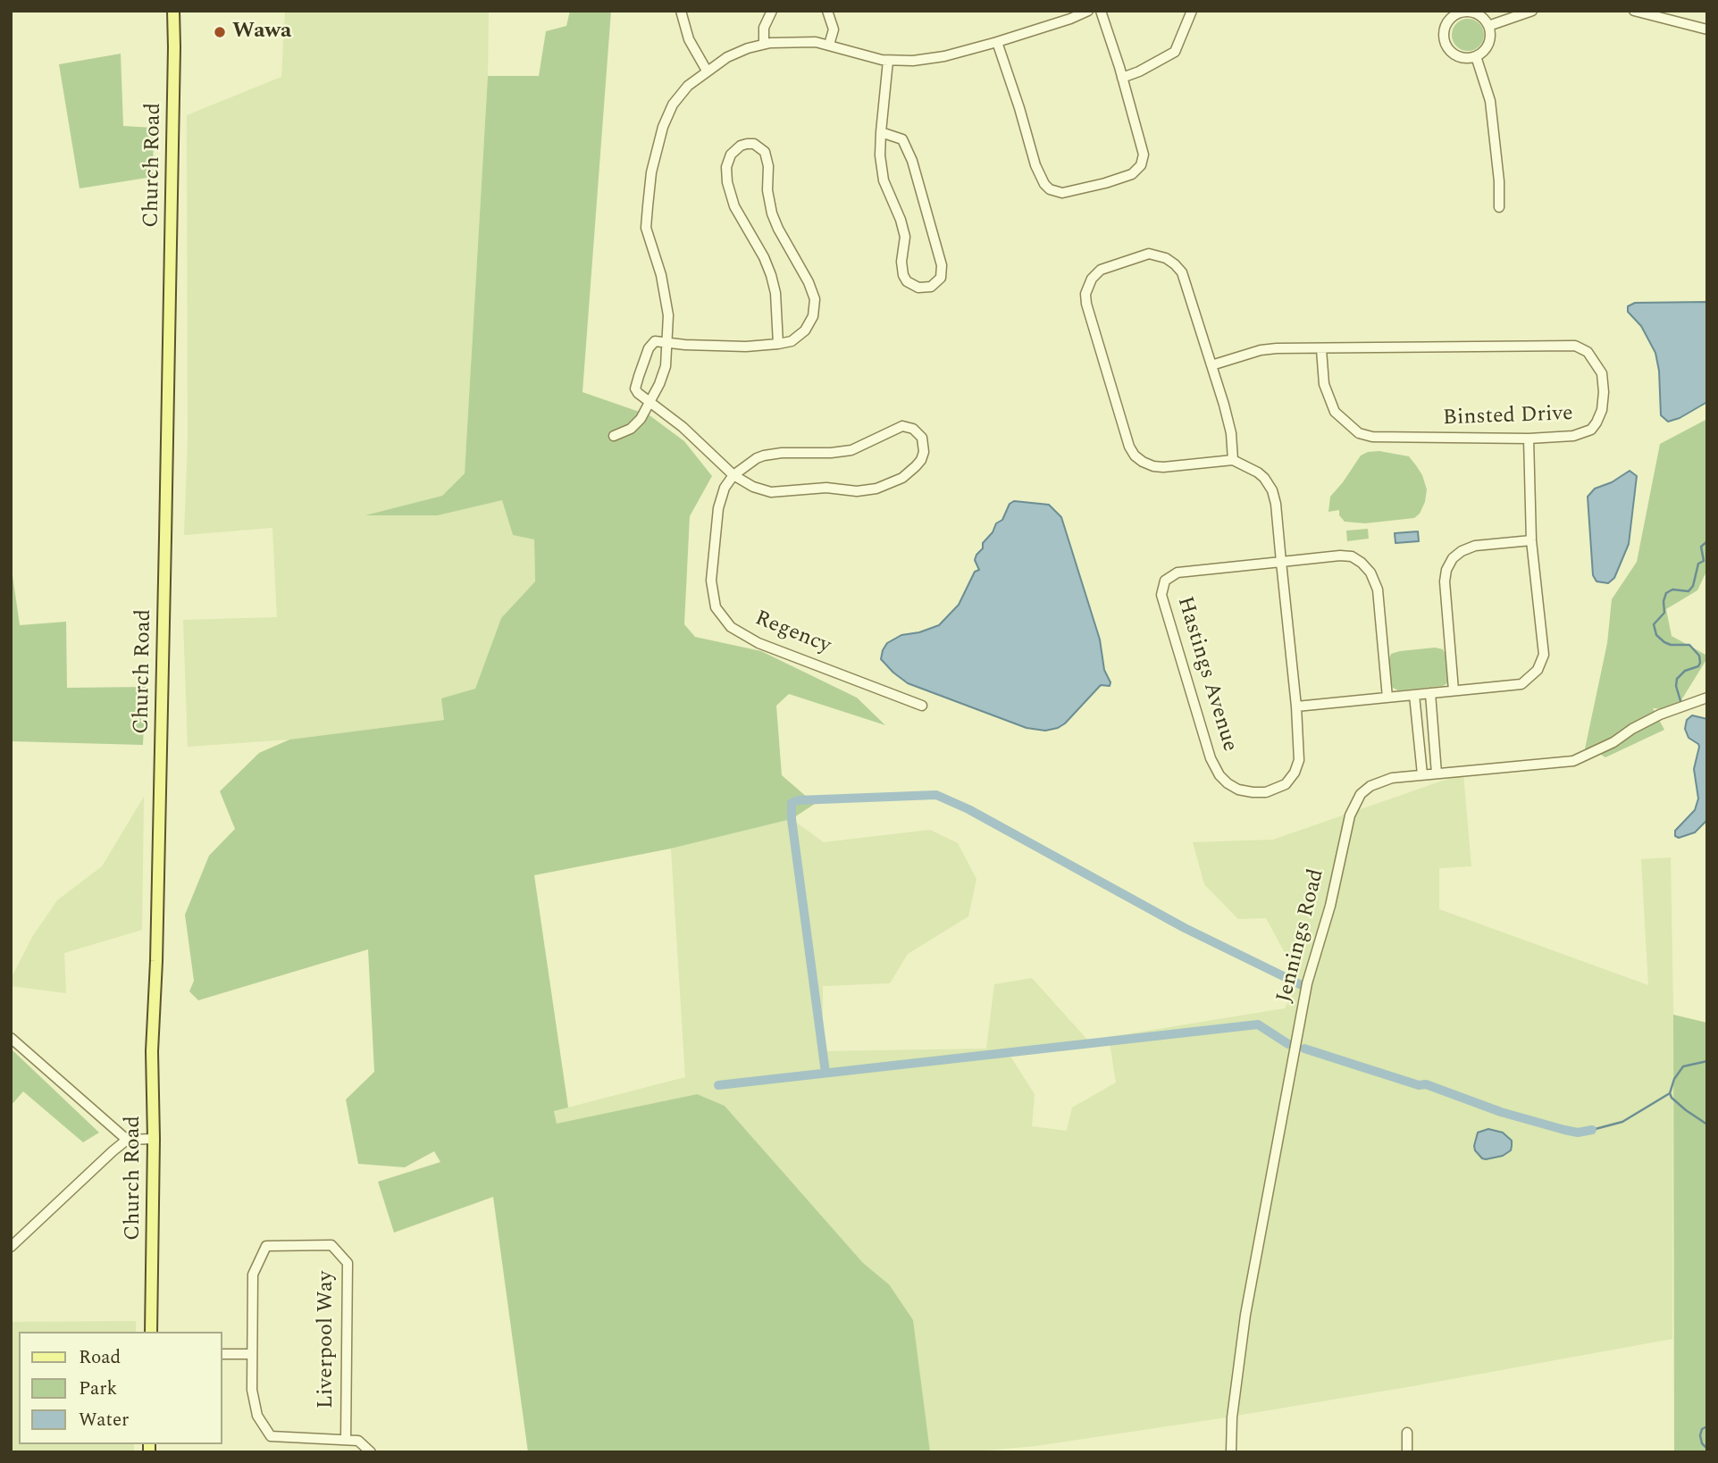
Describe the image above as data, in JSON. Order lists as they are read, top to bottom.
{
  "streets": {
    "main road": ["Church Road"],
    "street": [
      "Binsted Drive",
      "Regency",
      "Hastings Avenue",
      "Jennings Road",
      "Liverpool Way"
    ]
  },
  "places": ["Wawa"],
  "legend": ["Road", "Park", "Water"]
}
